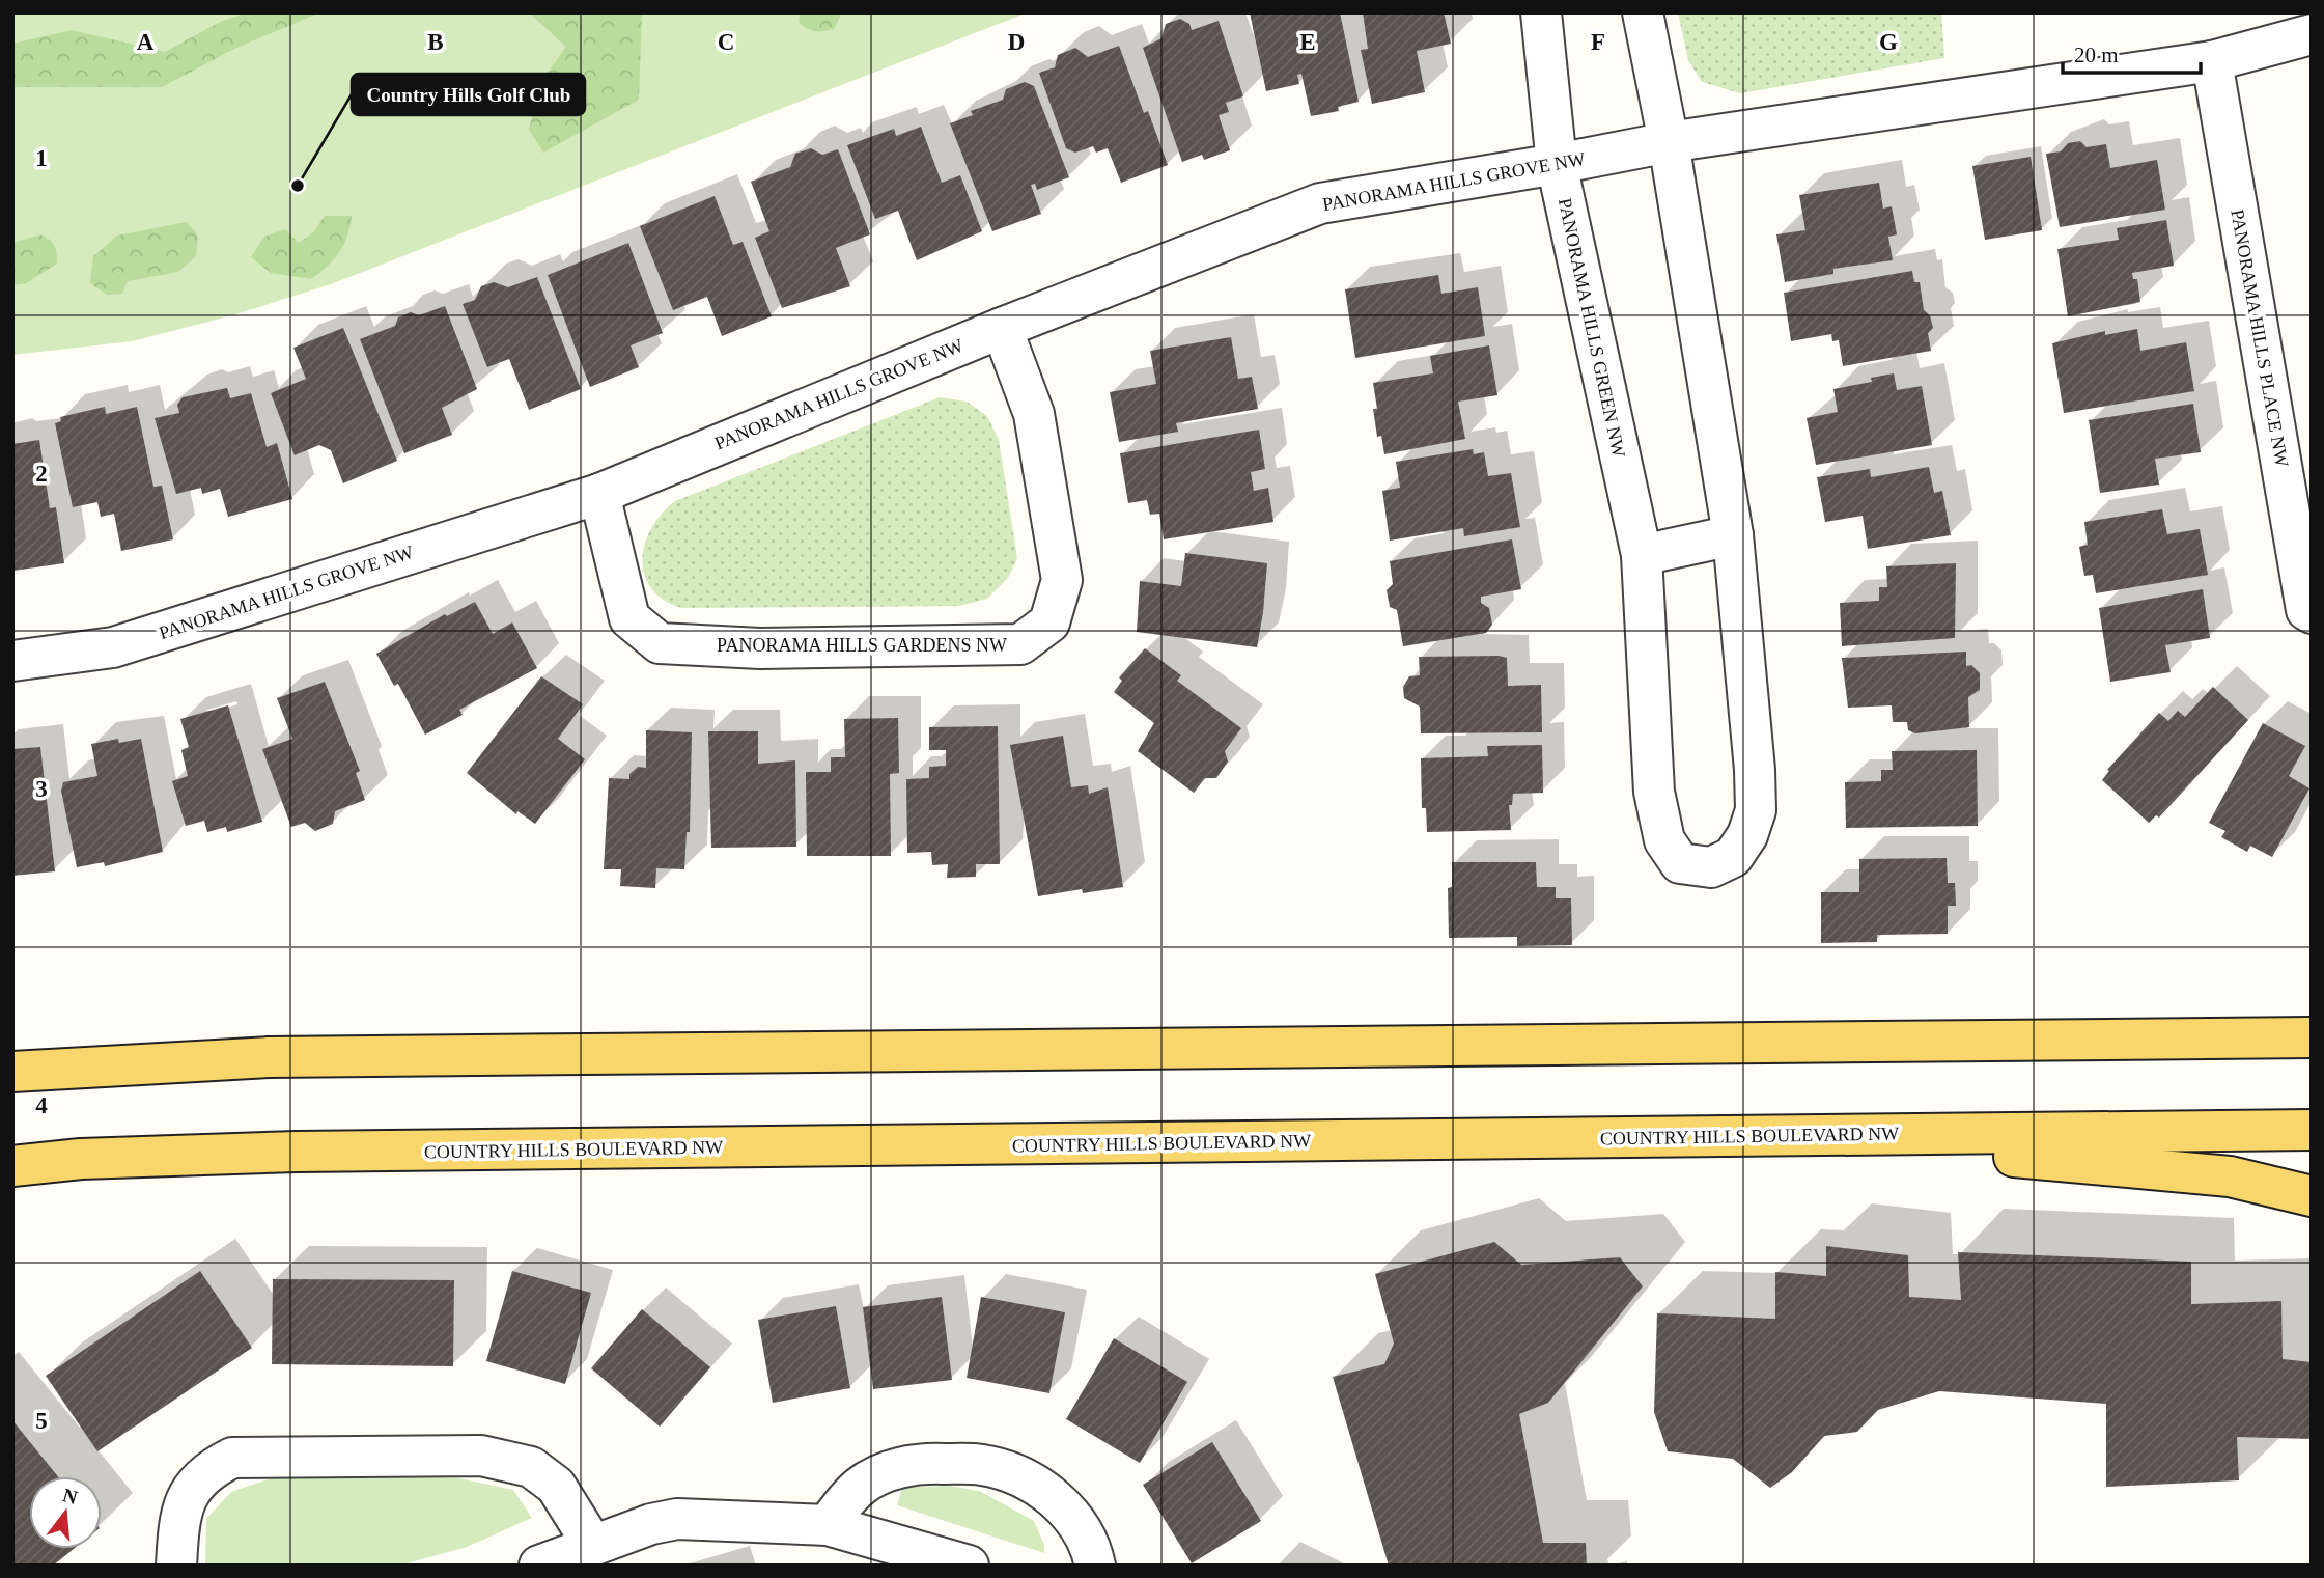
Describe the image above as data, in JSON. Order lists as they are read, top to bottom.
{
  "streets": {
    "main road": ["COUNTRY HILLS BOULEVARD NW"],
    "street": [
      "PANORAMA HILLS GROVE NW",
      "PANORAMA HILLS GREEN NW",
      "PANORAMA HILLS PLACE NW",
      "PANORAMA HILLS GARDENS NW"
    ]
  },
  "crossings": [
    ["PANORAMA HILLS GROVE NW", "PANORAMA HILLS GREEN NW"],
    ["PANORAMA HILLS GROVE NW", "PANORAMA HILLS GARDENS NW"]
  ],
  "places": ["Country Hills Golf Club"],
  "scale_bar": "20 m",
  "north": "top",
  "grid": {
    "columns": [
      "A",
      "B",
      "C",
      "D",
      "E",
      "F",
      "G"
    ],
    "rows": [
      "1",
      "2",
      "3",
      "4",
      "5"
    ]
  }
}
